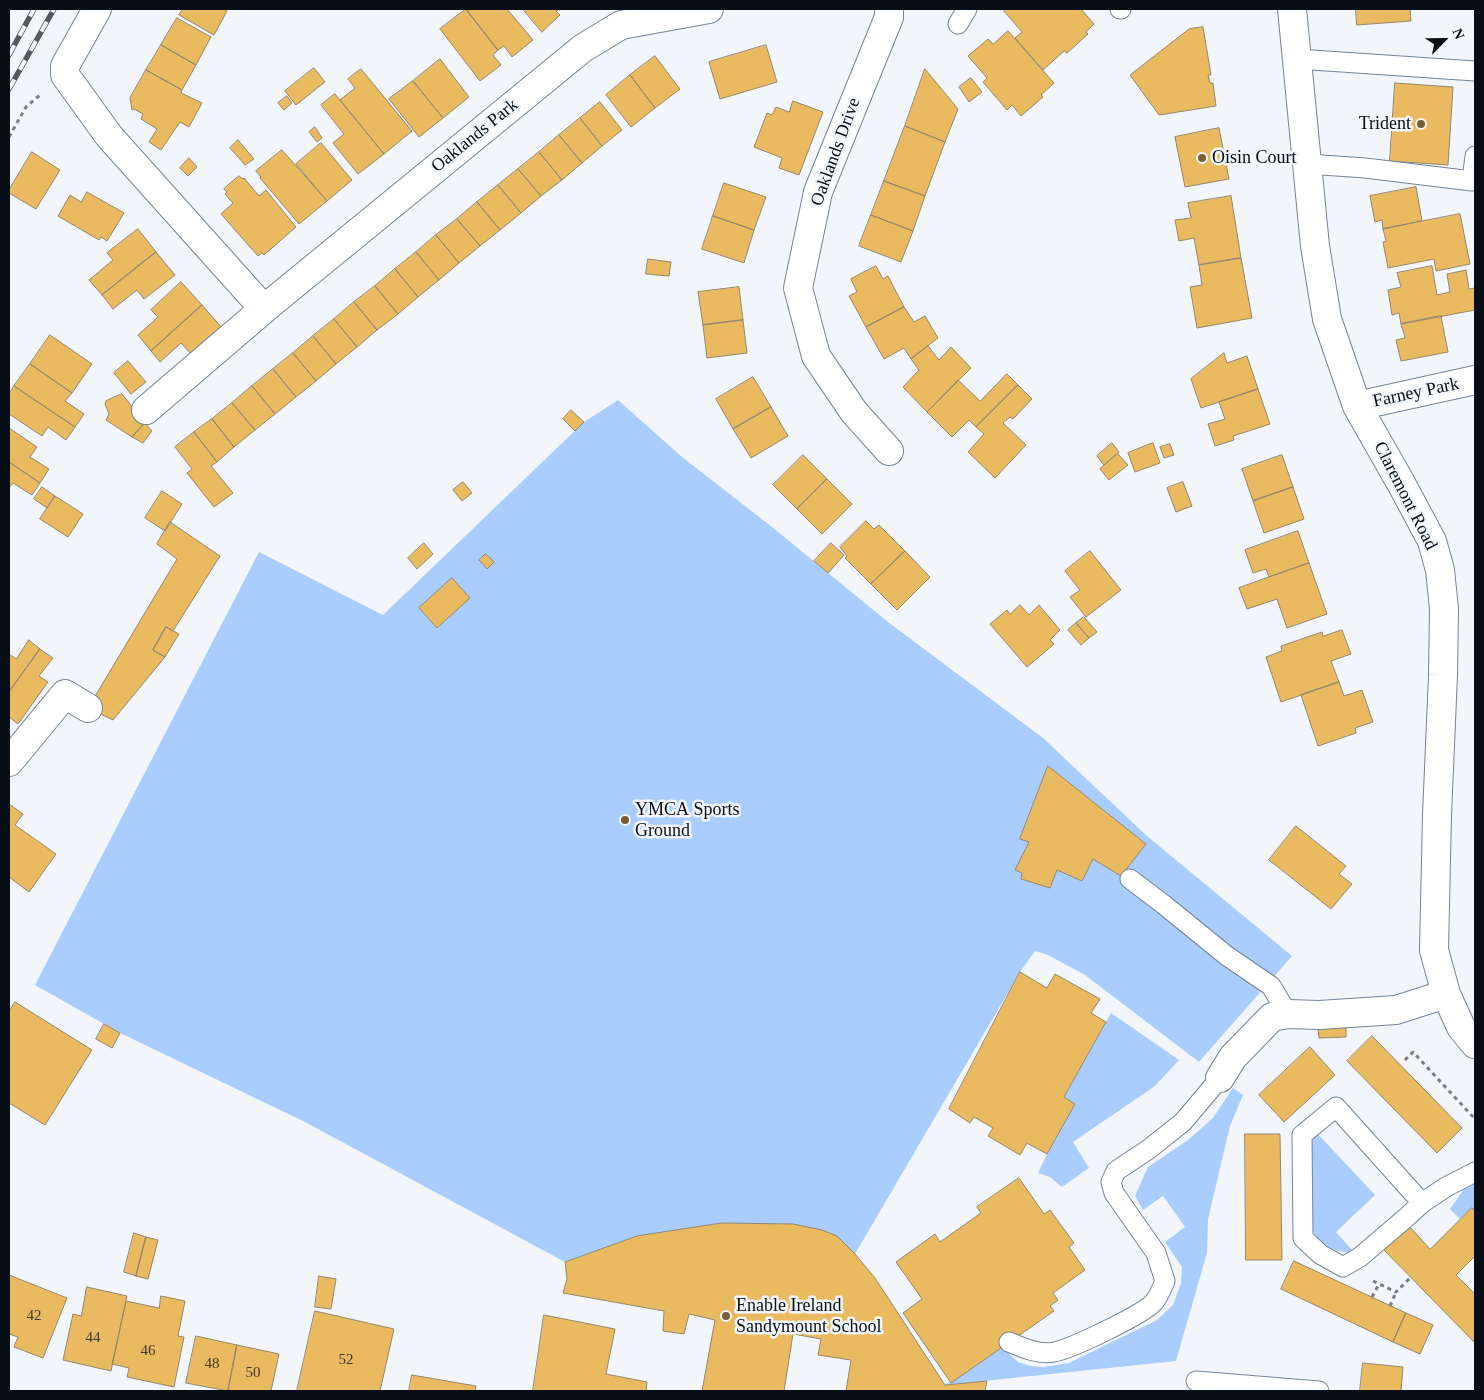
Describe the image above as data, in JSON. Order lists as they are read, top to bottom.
{
  "streets": {
    "street": [
      "Oaklands Park",
      "Oaklands Drive",
      "Farney Park",
      "Claremont Road"
    ]
  },
  "crossings": [
    ["Farney Park", "Claremont Road"]
  ],
  "places": [
    "Trident",
    "Oisin Court",
    "YMCA Sports Ground",
    "Enable Ireland Sandymount School"
  ],
  "house_numbers": [
    "42",
    "44",
    "46",
    "52",
    "48",
    "50"
  ],
  "north": "top right"
}
